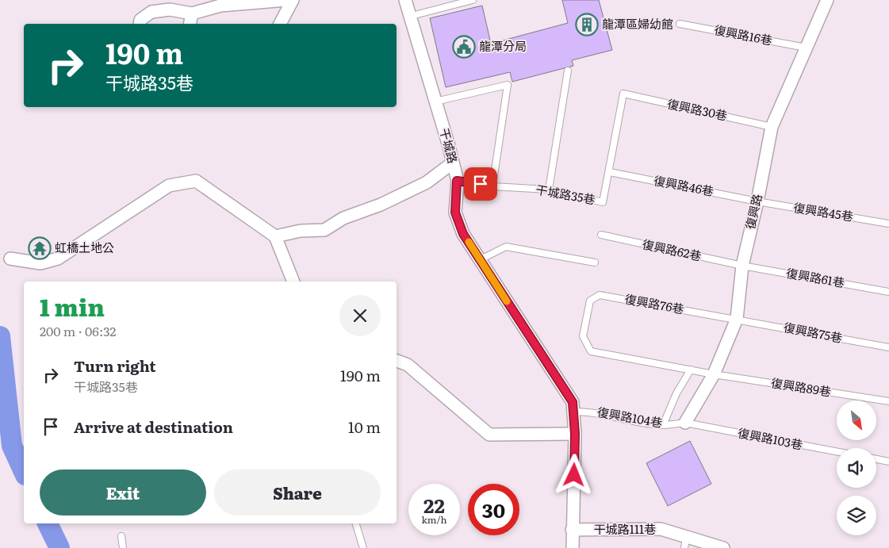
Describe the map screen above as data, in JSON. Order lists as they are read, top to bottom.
{
  "streets": {
    "street": ["干城路", "復興路", "干城路111巷"],
    "lane": [
      "復興路16巷",
      "復興路30巷",
      "復興路46巷",
      "干城路35巷",
      "復興路45巷",
      "復興路62巷",
      "復興路61巷",
      "復興路76巷",
      "復興路75巷",
      "復興路89巷",
      "復興路104巷",
      "復興路103巷"
    ]
  },
  "crossings": [
    ["復興路16巷", "復興路"],
    ["復興路30巷", "復興路46巷"],
    ["復興路30巷", "干城路35巷"],
    ["復興路30巷", "復興路"],
    ["干城路", "干城路35巷"],
    ["干城路", "復興路104巷"],
    ["干城路", "干城路111巷"],
    ["復興路46巷", "干城路35巷"],
    ["復興路46巷", "復興路"],
    ["復興路46巷", "復興路45巷"],
    ["復興路", "復興路45巷"],
    ["復興路", "復興路62巷"],
    ["復興路", "復興路61巷"],
    ["復興路", "復興路76巷"],
    ["復興路", "復興路75巷"],
    ["復興路", "復興路89巷"],
    ["復興路", "復興路104巷"],
    ["復興路", "復興路103巷"],
    ["復興路62巷", "復興路61巷"],
    ["復興路76巷", "復興路75巷"],
    ["復興路76巷", "復興路89巷"],
    ["復興路104巷", "復興路103巷"]
  ],
  "places": {
    "building": ["龍潭區婦幼館"],
    "public building": ["龍潭分局"],
    "temple": ["虹橋土地公"]
  },
  "north": "bottom right",
  "page": {
    "turn": ["190 m", "干城路35巷"],
    "heading": ["1 min", "200 m · 06:32"],
    "list": [
      {
        "name": "Turn right",
        "note": "干城路35巷",
        "value": "190 m"
      },
      {
        "name": "Arrive at destination",
        "value": "10 m"
      }
    ],
    "buttons": ["Exit", "Share"],
    "speed": "22 km/h",
    "limit": "30"
  }
}
